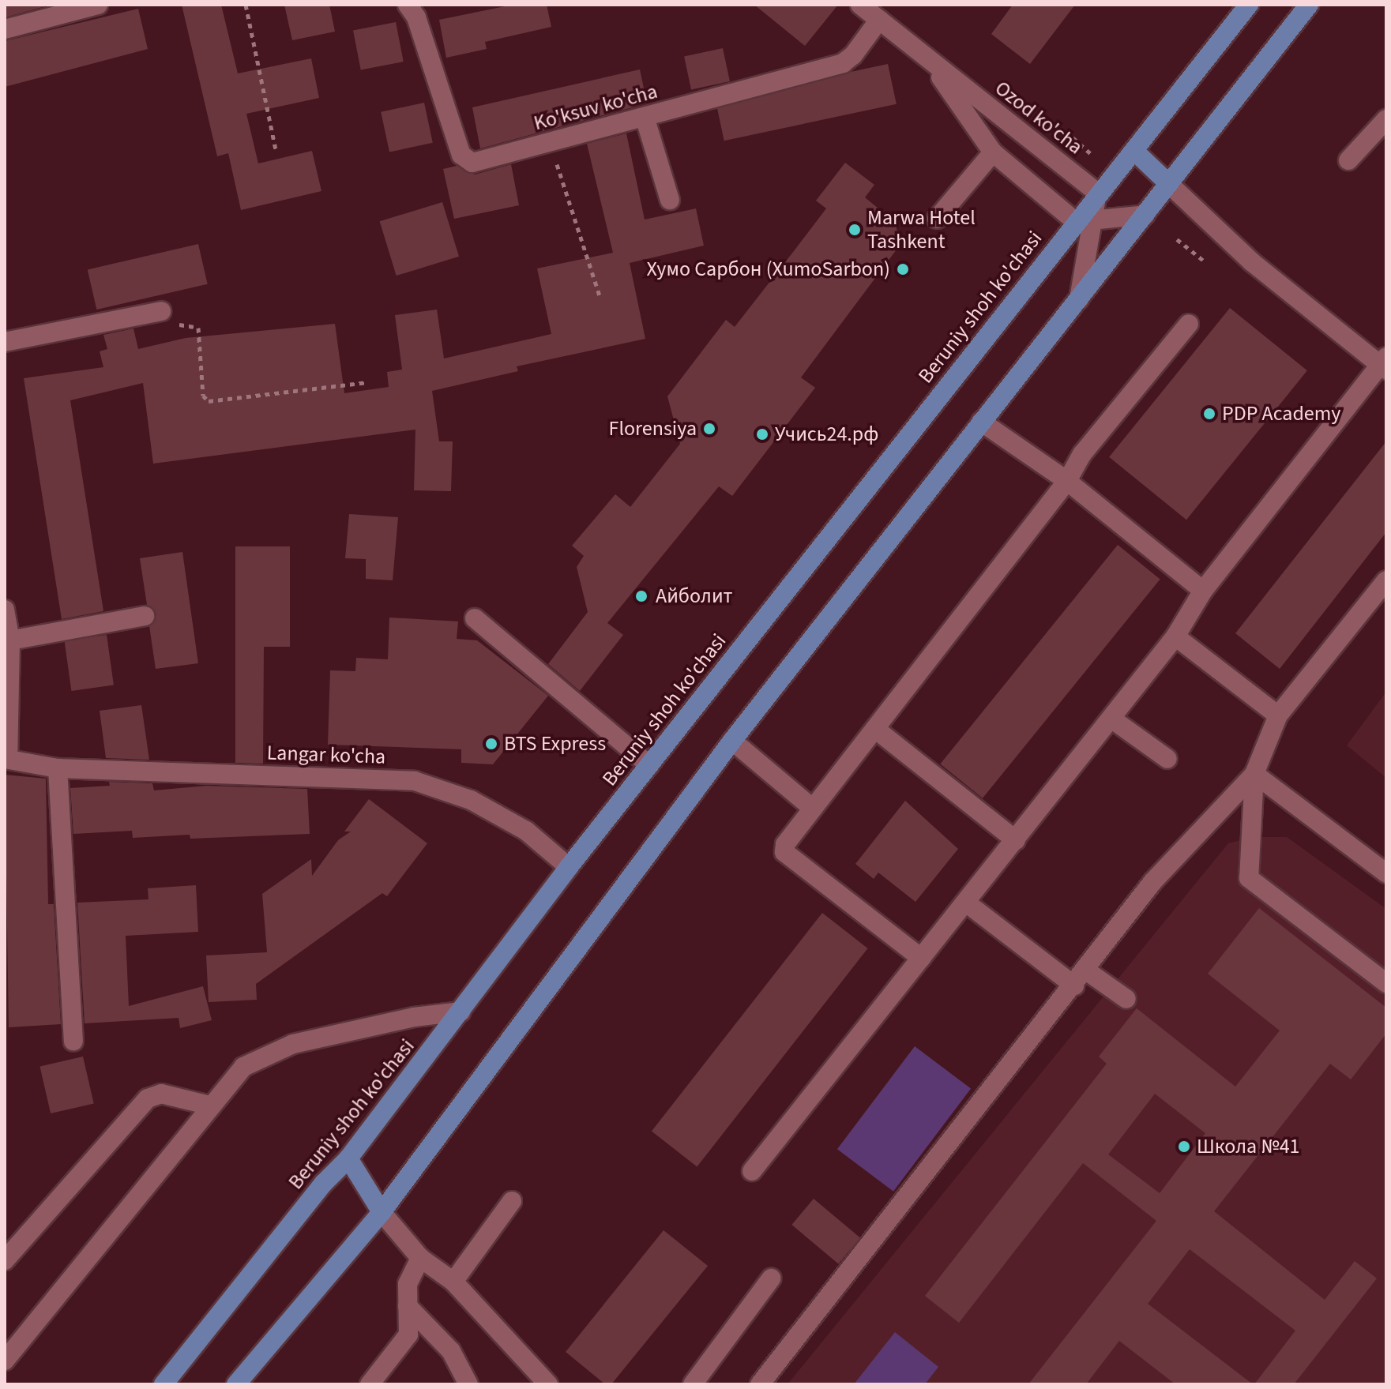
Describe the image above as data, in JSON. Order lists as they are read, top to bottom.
{
  "streets": {
    "main road": ["Beruniy shoh ko'chasi"],
    "street": ["Ko'ksuv ko'cha", "Ozod ko'cha", "Langar ko'cha"]
  },
  "crossings": [
    ["Ko'ksuv ko'cha", "Ozod ko'cha"],
    ["Ozod ko'cha", "Beruniy shoh ko'chasi"],
    ["Beruniy shoh ko'chasi", "Langar ko'cha"]
  ],
  "places": [
    "Marwa Hotel Tashkent",
    "Хумо Сарбон (XumoSarbon)",
    "PDP Academy",
    "Florensiya",
    "Учись24.рф",
    "Айболит",
    "BTS Express",
    "Школа №41"
  ]
}
